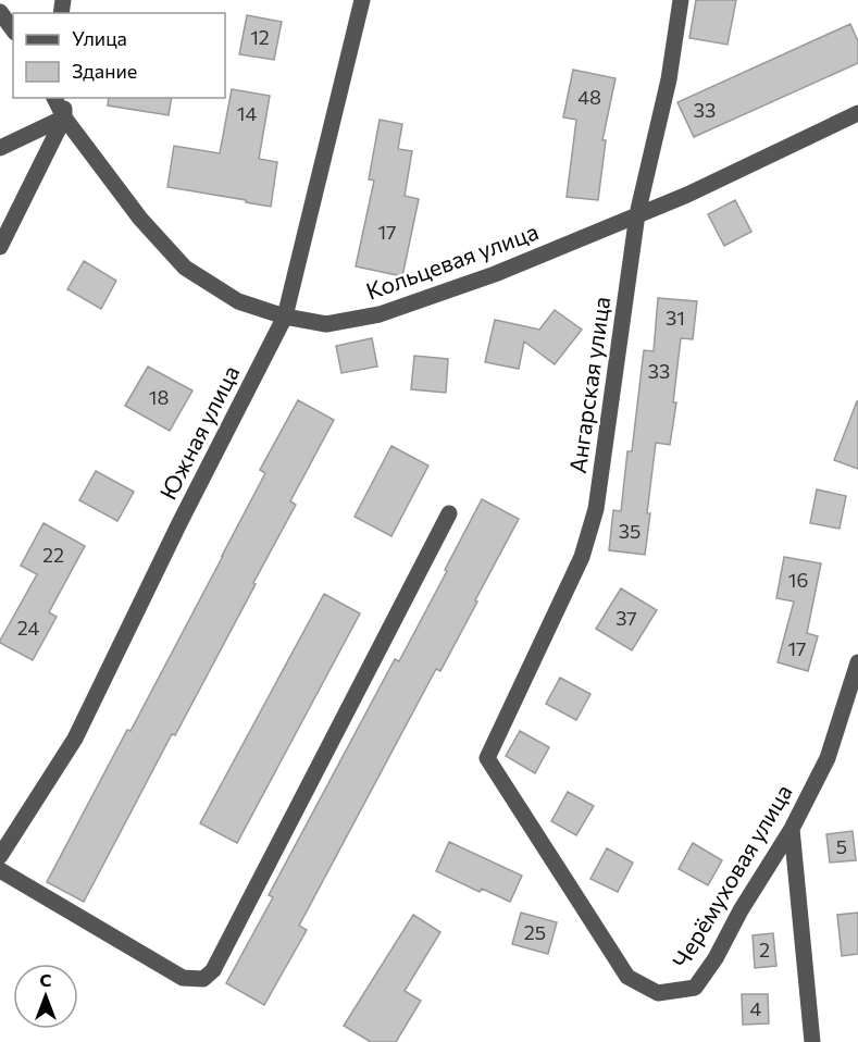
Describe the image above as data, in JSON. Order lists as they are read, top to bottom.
{
  "streets": {
    "street": [
      "Кольцевая улица",
      "Ангарская улица",
      "Южная улица",
      "Черёмуховая улица"
    ]
  },
  "crossings": [
    ["Кольцевая улица", "Ангарская улица"],
    ["Кольцевая улица", "Южная улица"],
    ["Ангарская улица", "Черёмуховая улица"]
  ],
  "house_numbers": [
    "12",
    "48",
    "33",
    "14",
    "17",
    "31",
    "33",
    "18",
    "35",
    "22",
    "16",
    "37",
    "24",
    "17",
    "5",
    "25",
    "2",
    "4"
  ],
  "legend": ["Улица", "Здание"],
  "north": "top"
}
